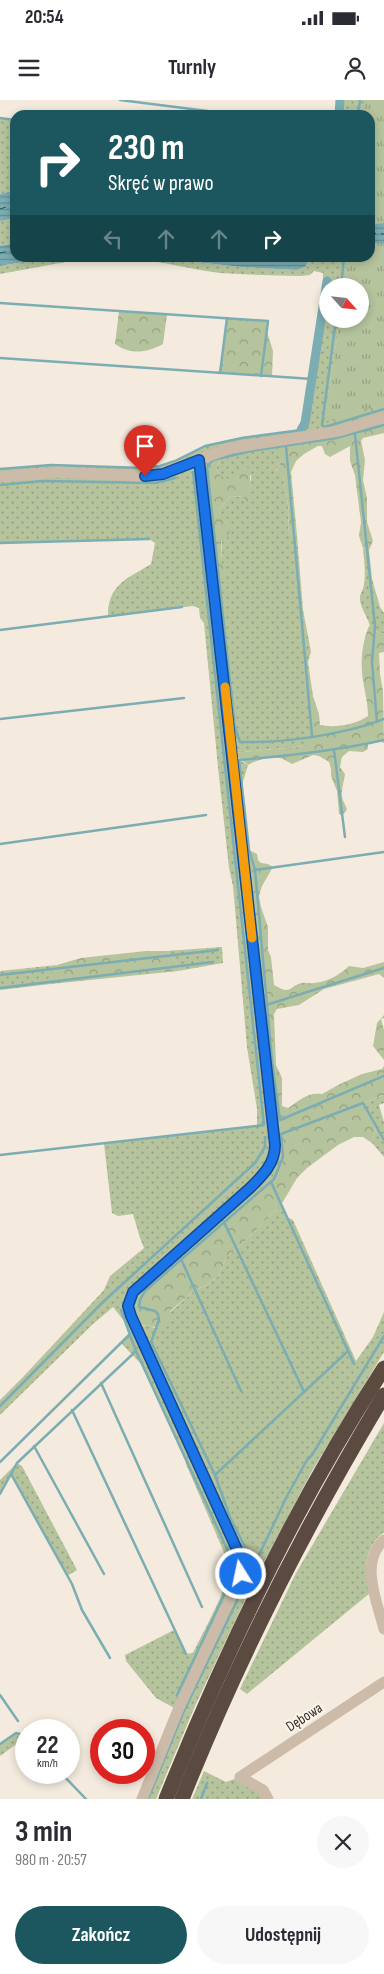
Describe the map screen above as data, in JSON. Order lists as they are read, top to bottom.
{
  "streets": {
    "street": ["Dębowa"]
  },
  "north": "bottom right",
  "page": {
    "status": "20:54",
    "header": "Turnly",
    "turn": ["230 m", "Skręć w prawo"],
    "speed": "22 km/h",
    "limit": "30",
    "heading": ["3 min", "980 m · 20:57"],
    "buttons": ["Zakończ", "Udostępnij"]
  }
}
